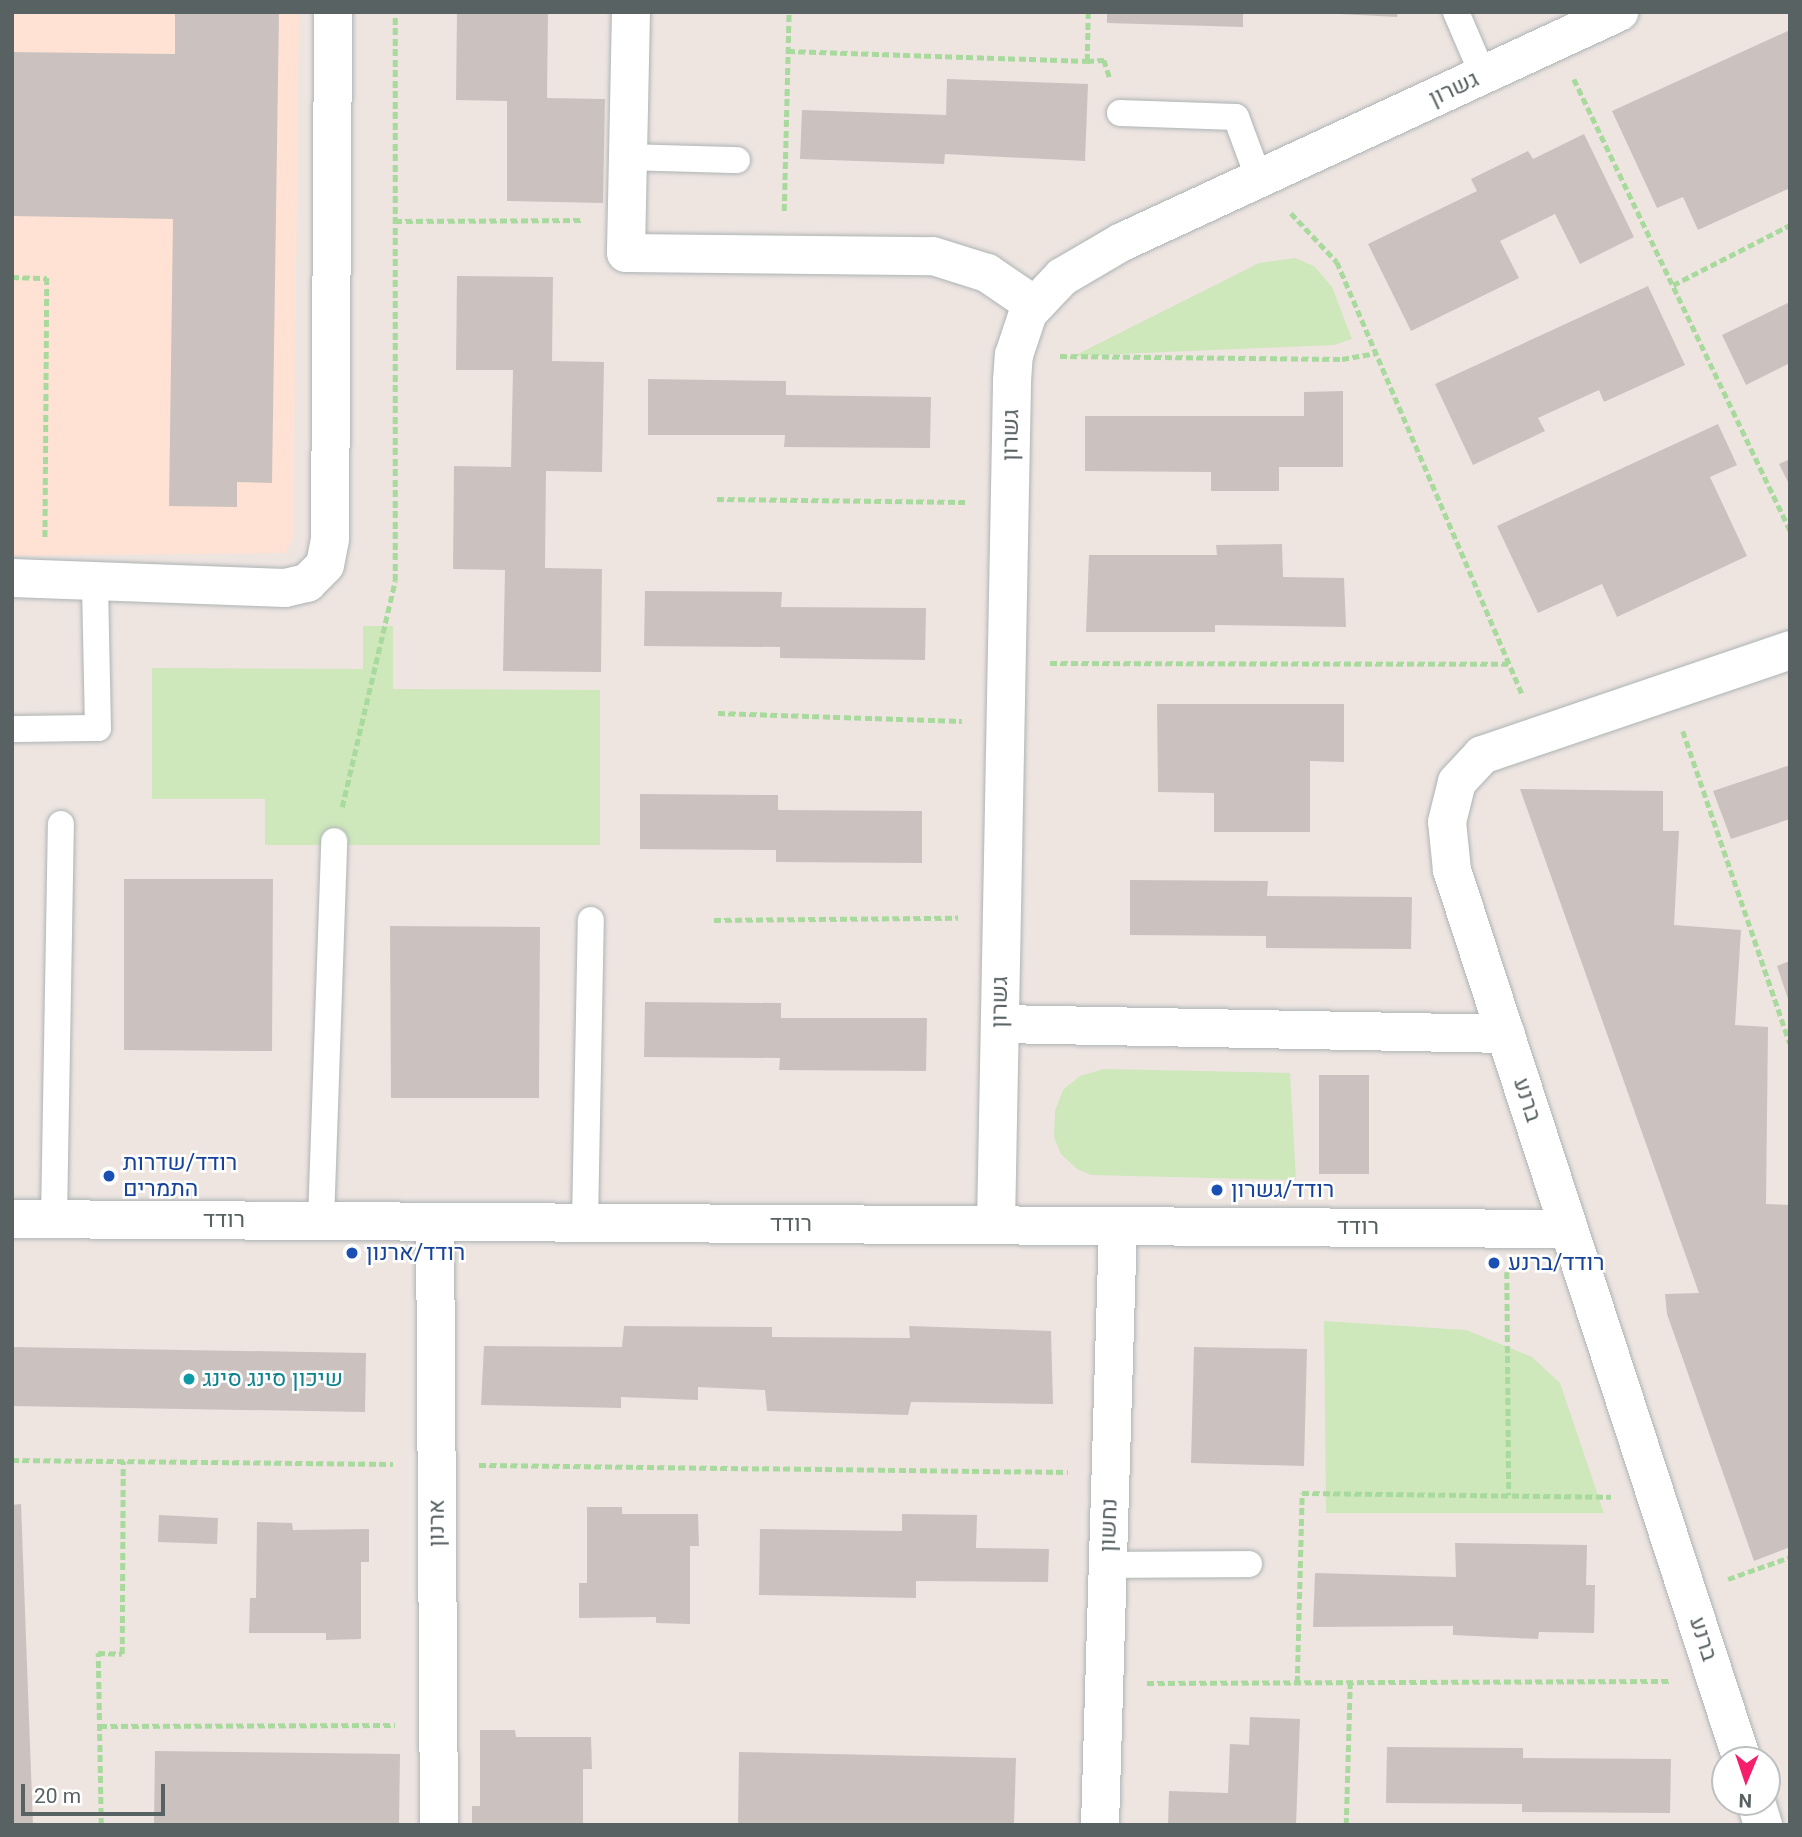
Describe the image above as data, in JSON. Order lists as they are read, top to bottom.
{
  "streets": {
    "street": [
      "גשרון",
      "ברנע",
      "רודד",
      "ארנון",
      "נחשון"
    ]
  },
  "crossings": [
    ["גשרון", "רודד"],
    ["ברנע", "רודד"],
    ["רודד", "ארנון"],
    ["רודד", "נחשון"]
  ],
  "places": [
    "רודד/שדרות התמרים",
    "רודד/גשרון",
    "רודד/ארנון",
    "רודד/ברנע",
    "שיכון סינג סינג"
  ],
  "scale_bar": "20 m",
  "north": "bottom"
}
